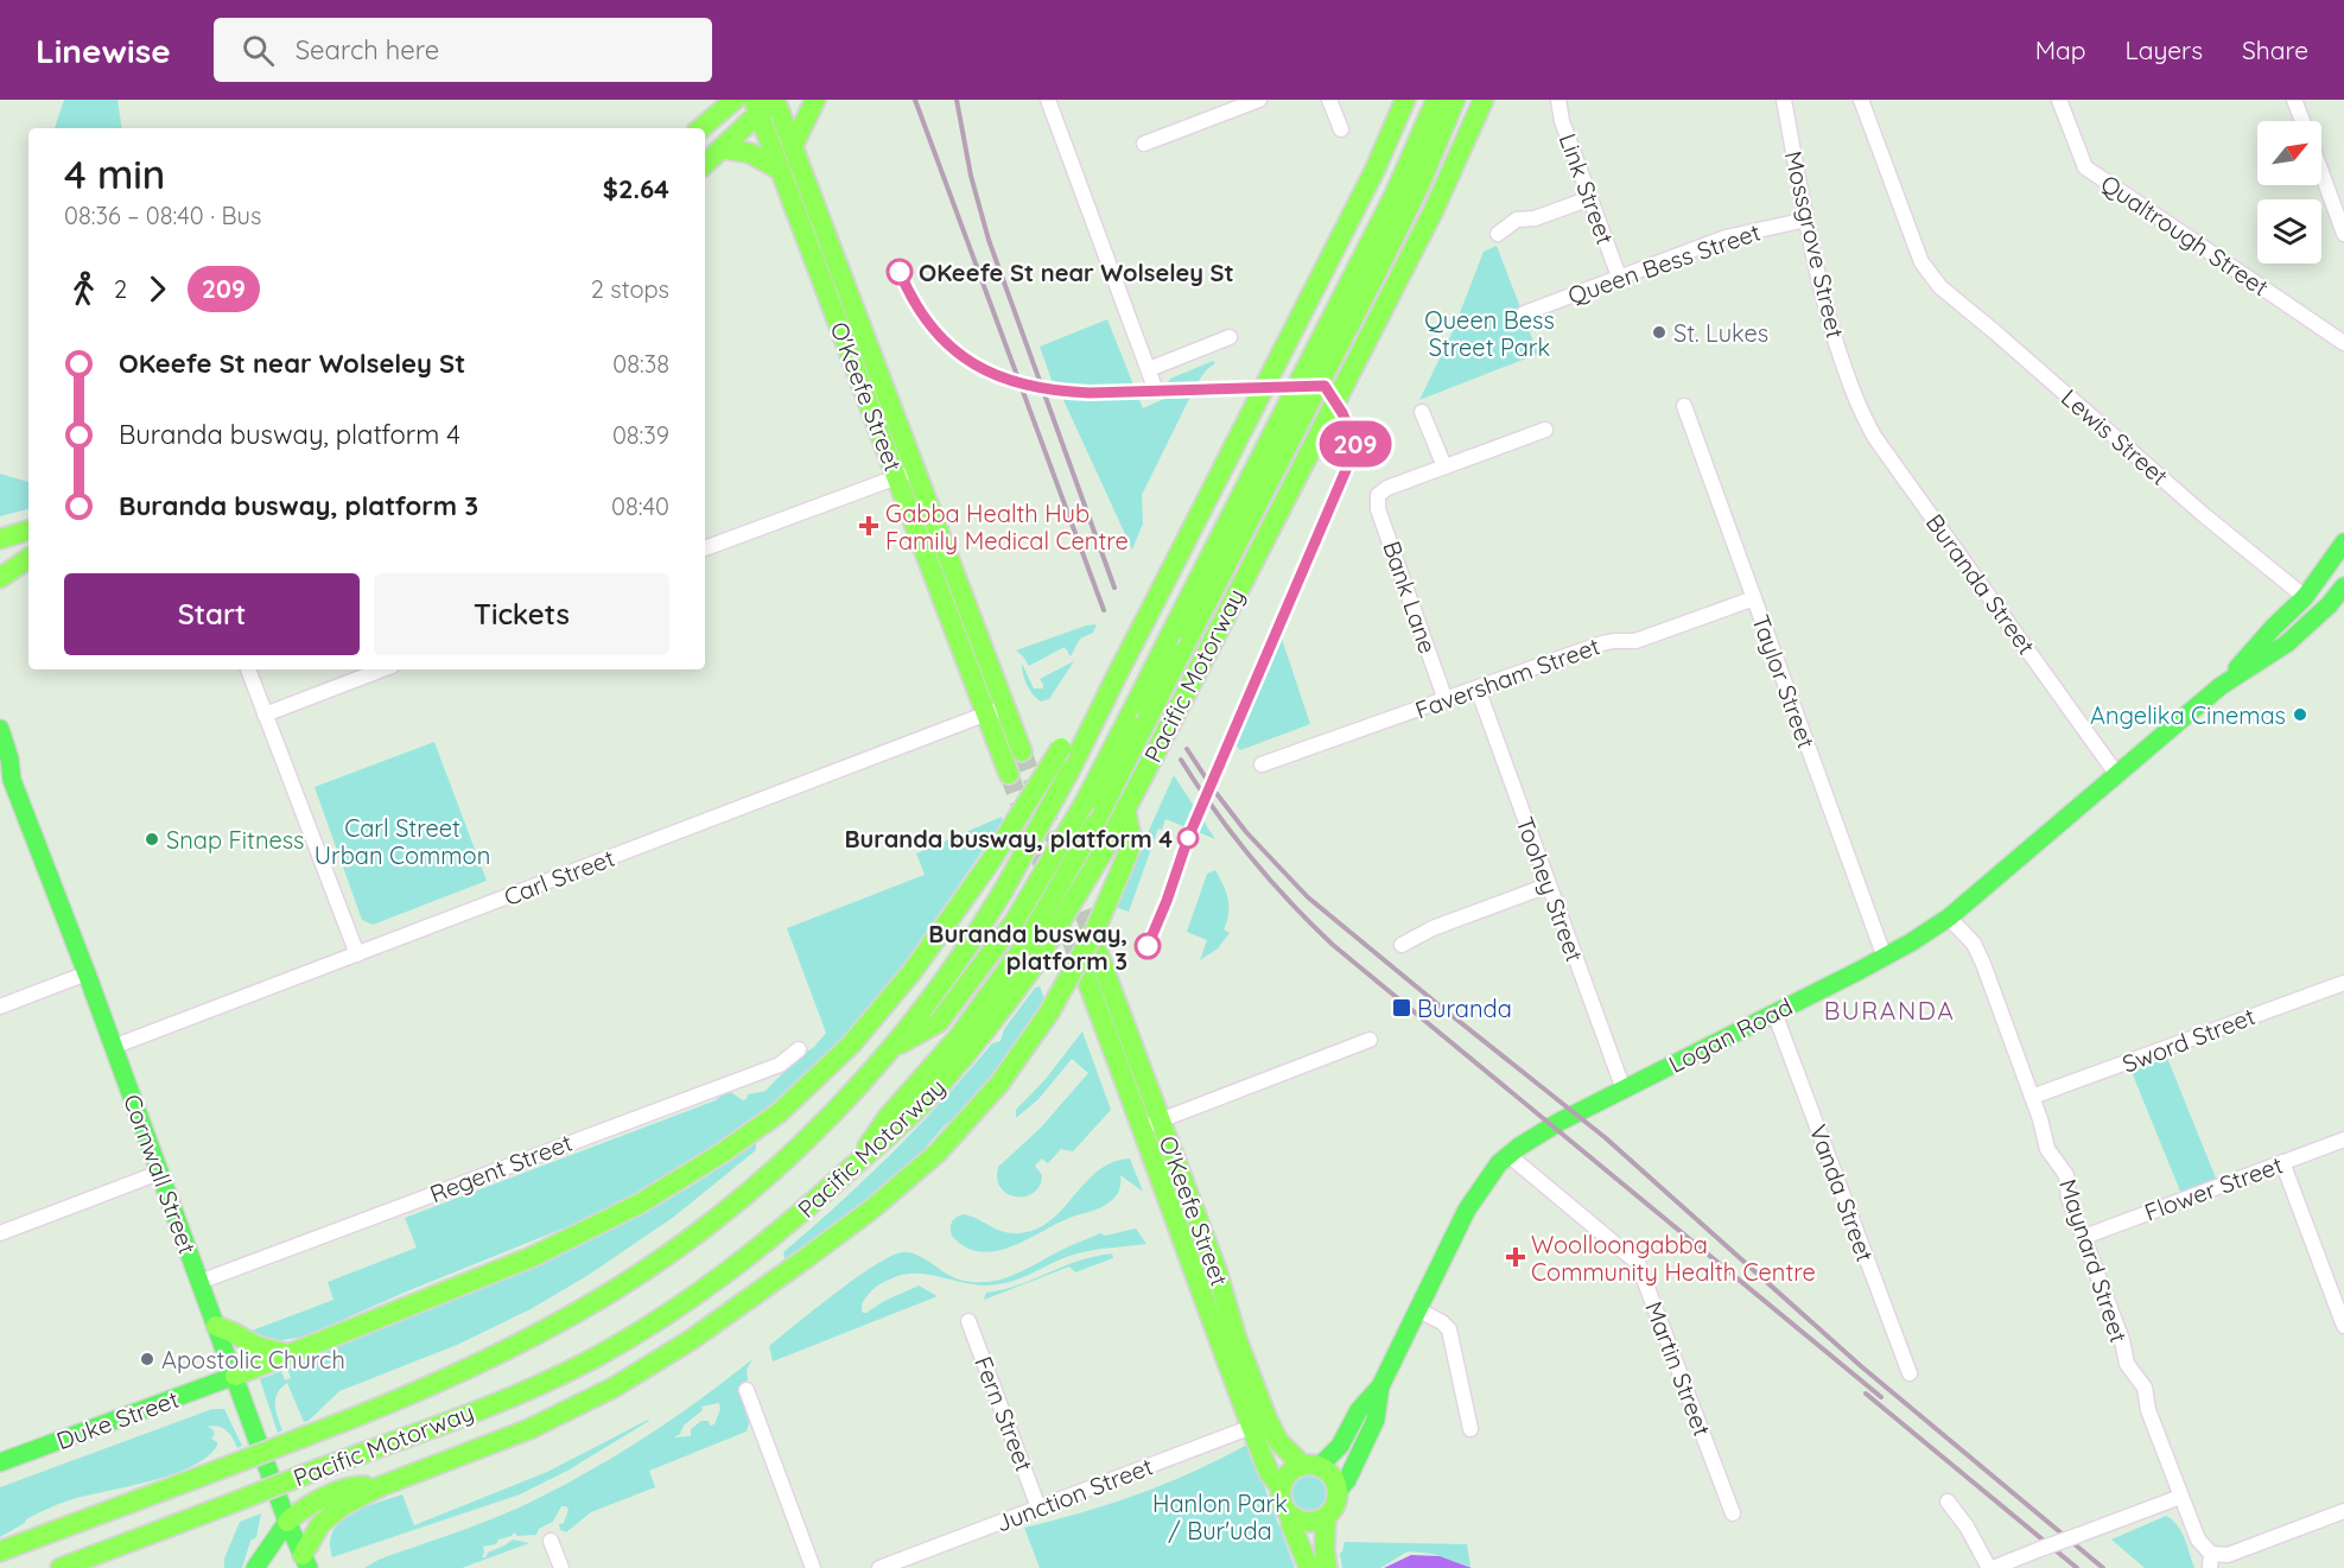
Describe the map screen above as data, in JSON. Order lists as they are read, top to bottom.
{
  "streets": {
    "highway": ["O'Keefe Street", "Pacific Motorway"],
    "main road": ["Logan Road", "Cornwall Street", "Duke Street"],
    "street": [
      "Link Street",
      "Qualtrough Street",
      "Mossgrove Street",
      "Queen Bess Street",
      "Lewis Street",
      "Buranda Street",
      "Bank Lane",
      "Faversham Street",
      "Taylor Street",
      "Carl Street",
      "Toohey Street",
      "Sword Street",
      "Regent Street",
      "Flower Street",
      "Vanda Street",
      "Maynard Street",
      "Martin Street",
      "Fern Street",
      "Junction Street"
    ]
  },
  "crossings": [
    ["Link Street", "Queen Bess Street"],
    ["Mossgrove Street", "Queen Bess Street"],
    ["Mossgrove Street", "Buranda Street"],
    ["O'Keefe Street", "Carl Street"],
    ["O'Keefe Street", "Logan Road"],
    ["O'Keefe Street", "Junction Street"],
    ["Lewis Street", "Logan Road"],
    ["Buranda Street", "Logan Road"],
    ["Bank Lane", "Faversham Street"],
    ["Faversham Street", "Taylor Street"],
    ["Faversham Street", "Toohey Street"],
    ["Taylor Street", "Logan Road"],
    ["Carl Street", "Cornwall Street"],
    ["Toohey Street", "Logan Road"],
    ["Logan Road", "Vanda Street"],
    ["Logan Road", "Maynard Street"],
    ["Logan Road", "Martin Street"],
    ["Sword Street", "Maynard Street"],
    ["Regent Street", "Cornwall Street"],
    ["Cornwall Street", "Duke Street"],
    ["Flower Street", "Maynard Street"],
    ["Fern Street", "Junction Street"]
  ],
  "districts": ["BURANDA"],
  "parks": ["Queen Bess Street Park", "Carl Street Urban Common", "Hanlon Park / Bur'uda"],
  "places": {
    "other": [
      "OKeefe St near Wolseley St",
      "St. Lukes",
      "Angelika Cinemas",
      "Buranda busway, platform 4",
      "Snap Fitness",
      "Buranda busway, platform 3",
      "Apostolic Church"
    ],
    "health": ["Gabba Health Hub Family Medical Centre", "Woolloongabba Community Health Centre"],
    "transit": ["Buranda"]
  },
  "lines": ["bus line 209"],
  "north": "top right",
  "page": {
    "header": "Linewise",
    "search": "Search here",
    "nav": ["Map", "Layers", "Share"],
    "on_map": "209",
    "heading": ["4 min", "08:36 – 08:40 · Bus", "$2.64"],
    "legs": ["2", "209", "2 stops"],
    "list": [
      {
        "name": "OKeefe St near Wolseley St",
        "value": "08:38"
      },
      {
        "name": "Buranda busway, platform 4",
        "value": "08:39"
      },
      {
        "name": "Buranda busway, platform 3",
        "value": "08:40"
      }
    ],
    "buttons": ["Start", "Tickets"]
  }
}
